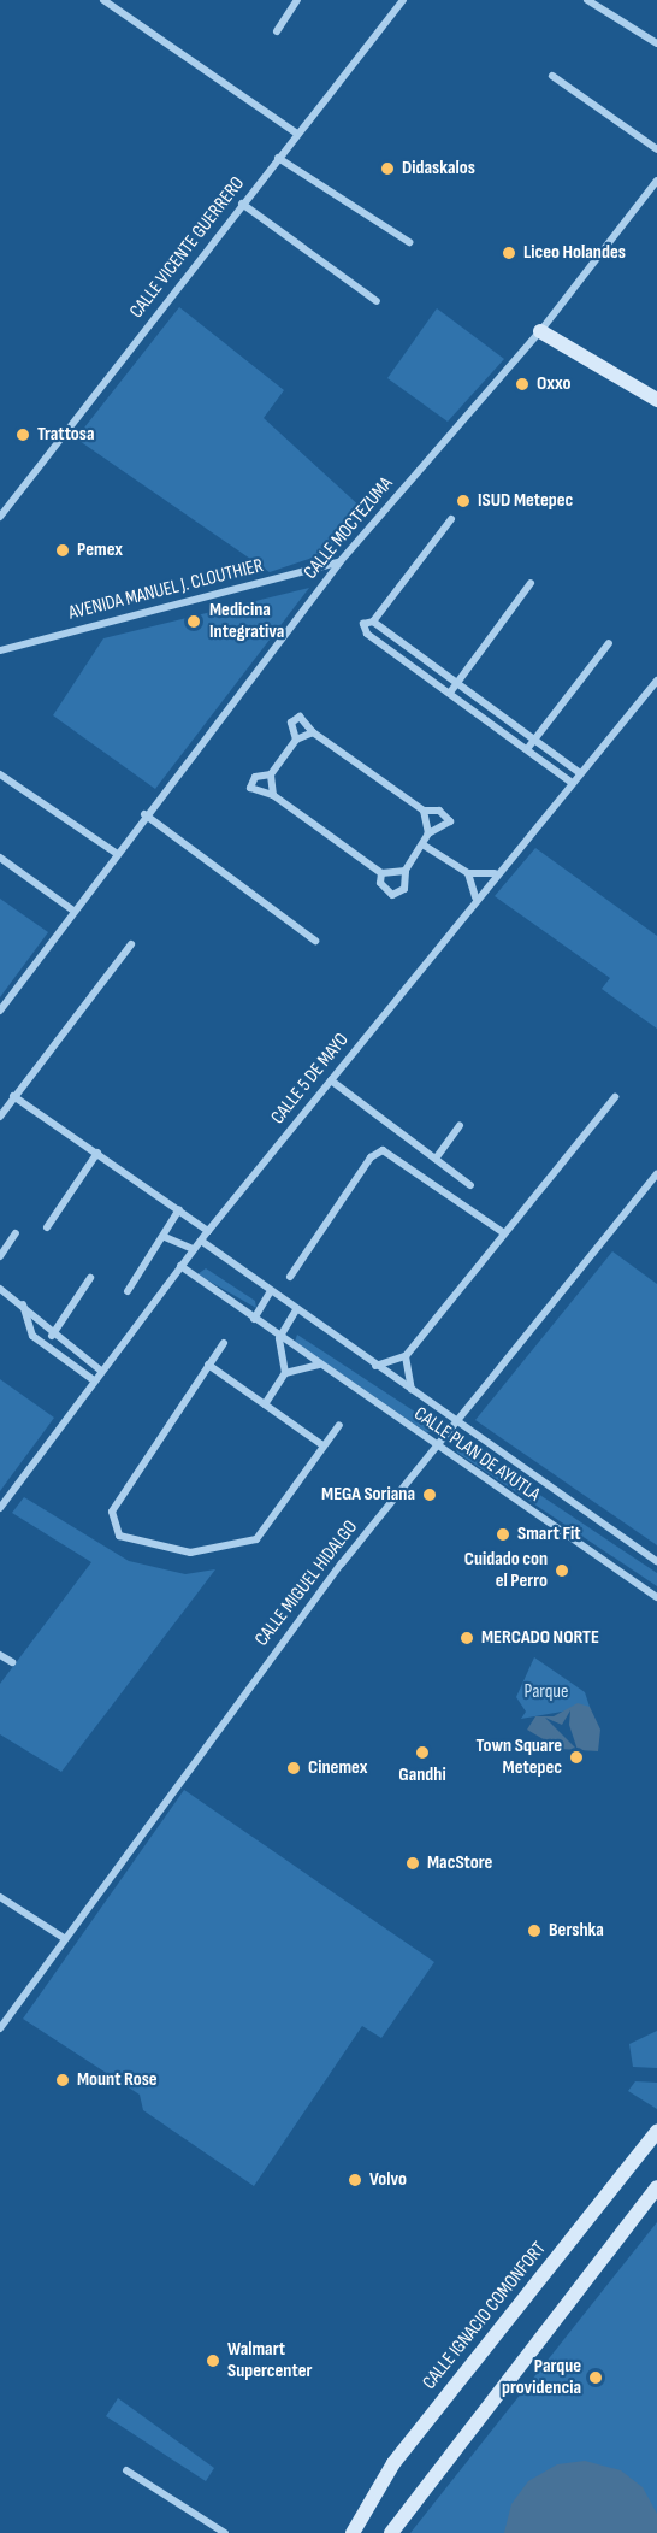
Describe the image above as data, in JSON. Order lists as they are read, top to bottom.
{
  "streets": {
    "main road": ["CALLE IGNACIO COMONFORT"],
    "street": [
      "CALLE VICENTE GUERRERO",
      "CALLE MOCTEZUMA",
      "AVENIDA MANUEL J. CLOUTHIER",
      "CALLE 5 DE MAYO",
      "CALLE PLAN DE AYUTLA",
      "CALLE MIGUEL HIDALGO"
    ]
  },
  "crossings": [
    ["CALLE MOCTEZUMA", "AVENIDA MANUEL J. CLOUTHIER"],
    ["CALLE 5 DE MAYO", "CALLE PLAN DE AYUTLA"],
    ["CALLE PLAN DE AYUTLA", "CALLE MIGUEL HIDALGO"]
  ],
  "parks": ["Parque"],
  "places": [
    "Didaskalos",
    "Liceo Holandes",
    "Oxxo",
    "Trattosa",
    "ISUD Metepec",
    "Pemex",
    "Medicina Integrativa",
    "MEGA Soriana",
    "Smart Fit",
    "Cuidado con el Perro",
    "MERCADO NORTE",
    "Gandhi",
    "Town Square Metepec",
    "Cinemex",
    "MacStore",
    "Bershka",
    "Mount Rose",
    "Volvo",
    "Walmart Supercenter",
    "Parque providencia"
  ]
}
